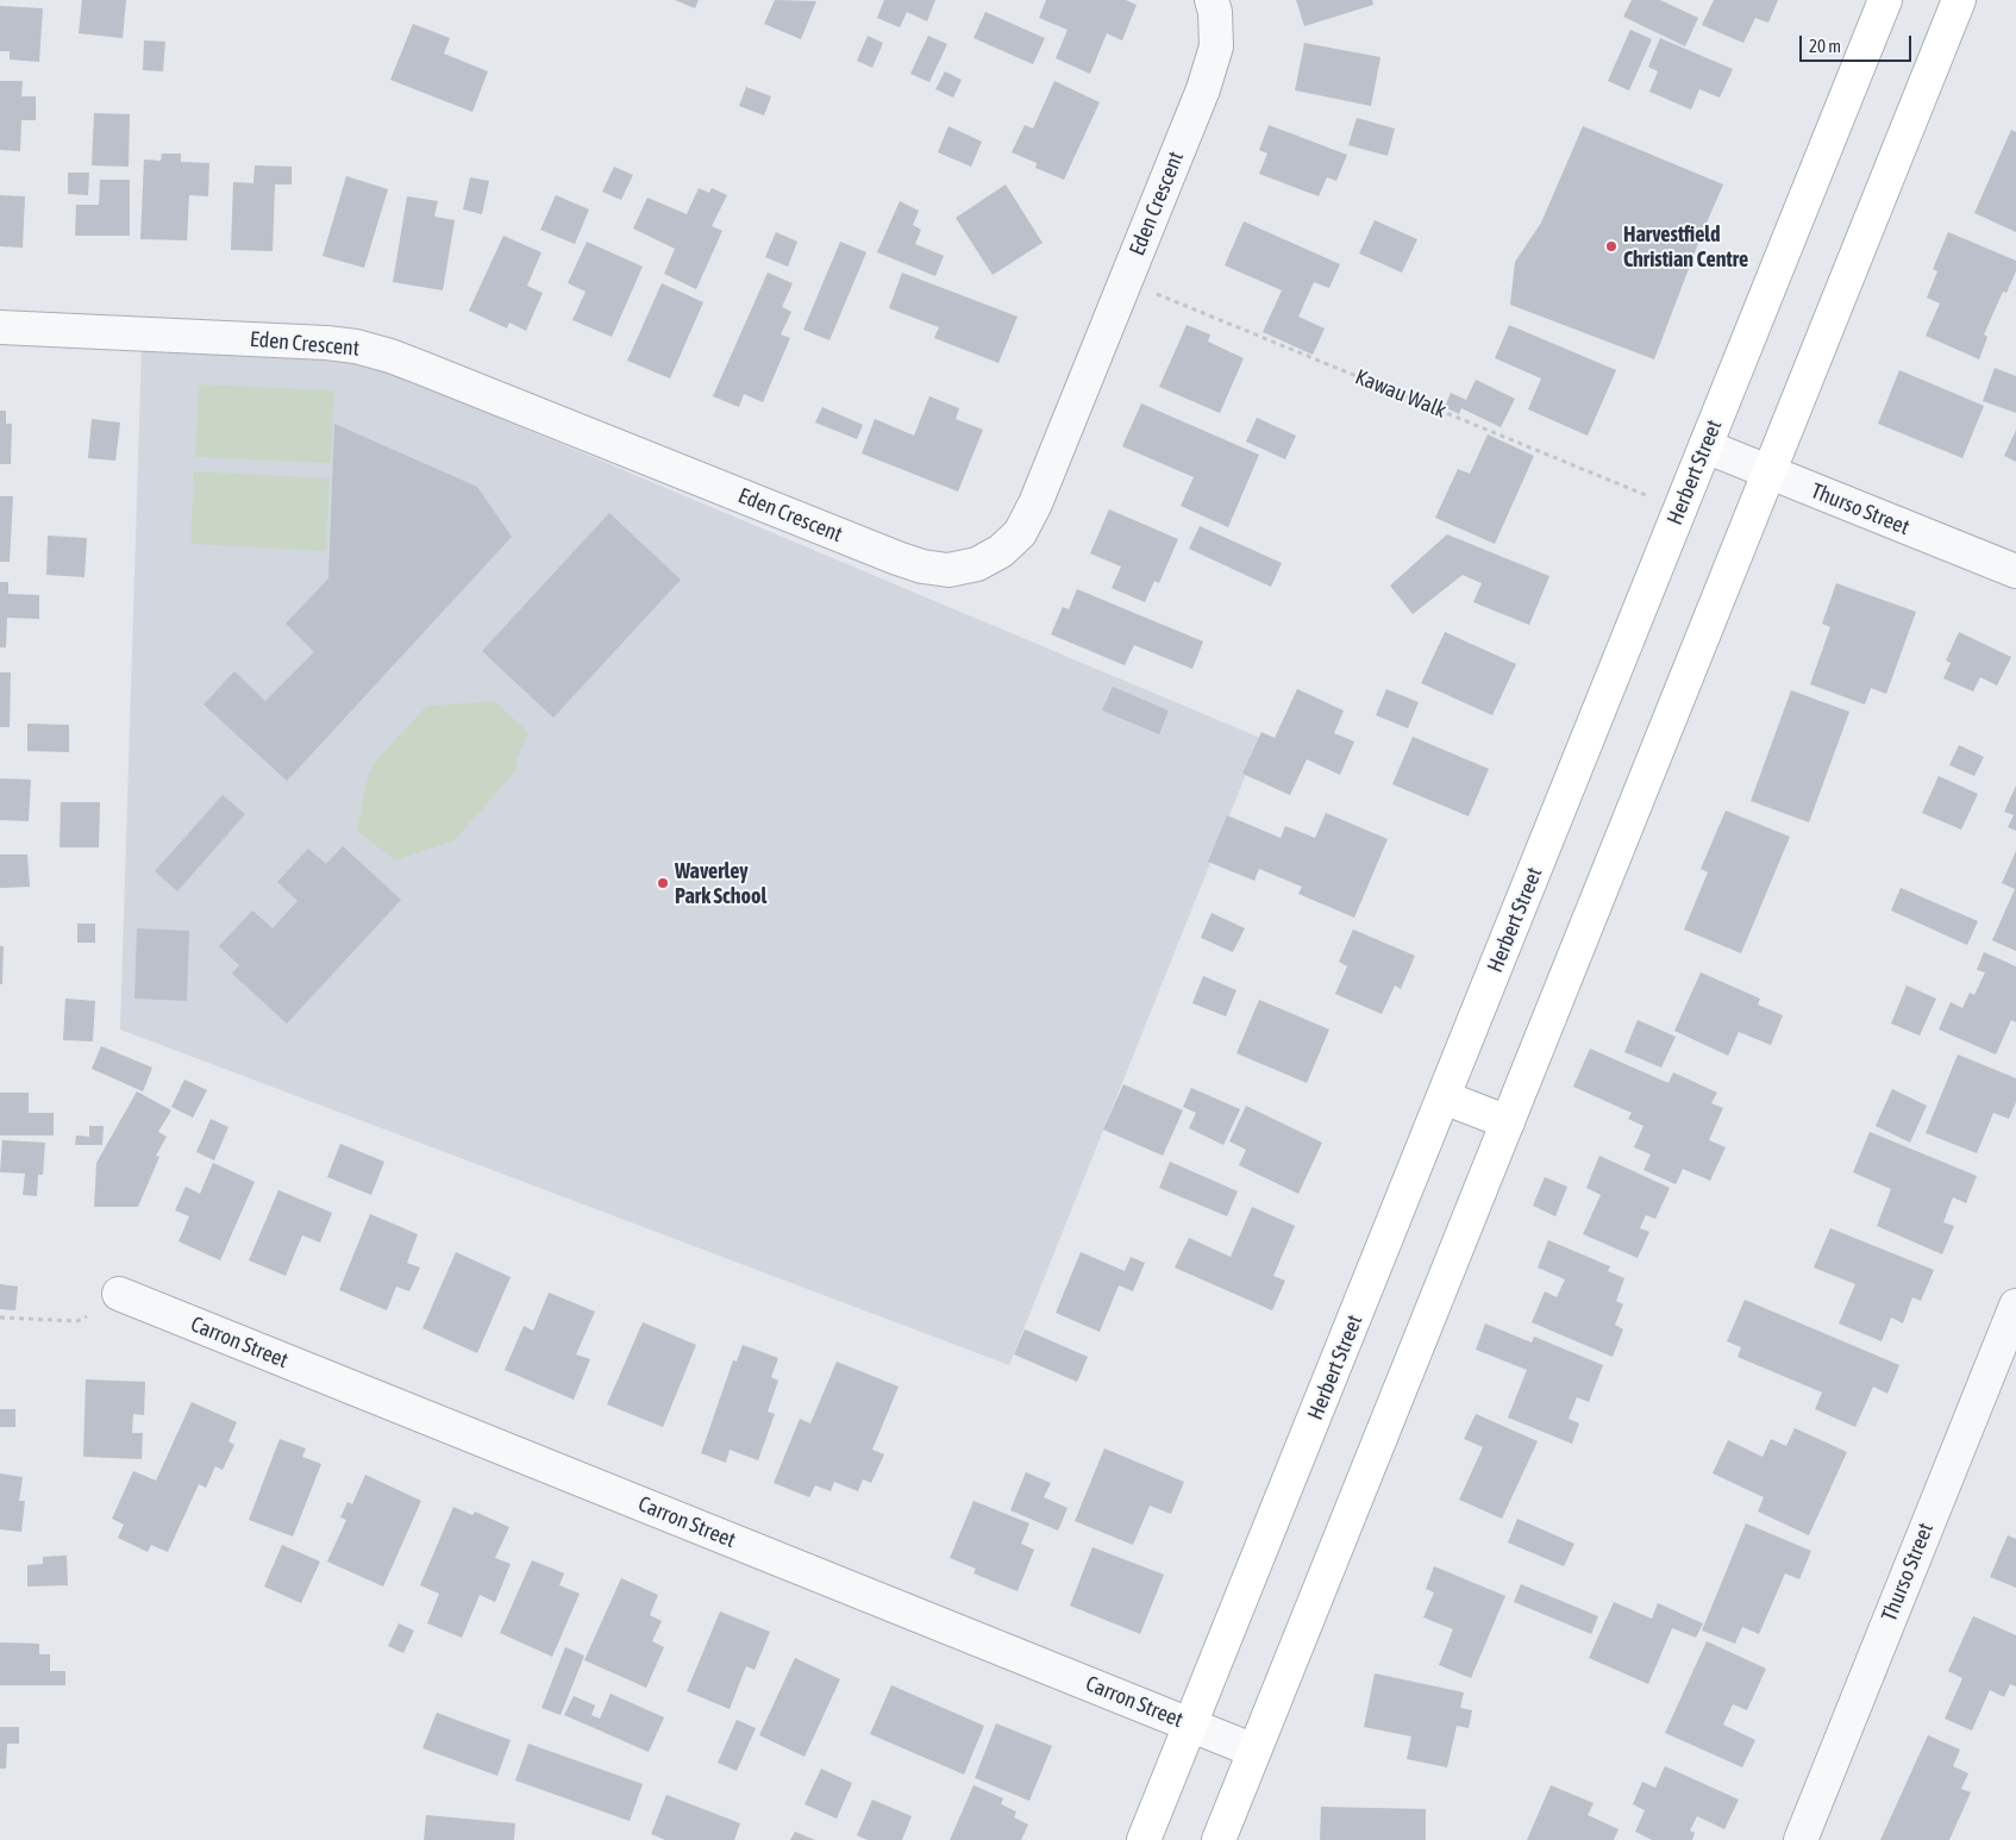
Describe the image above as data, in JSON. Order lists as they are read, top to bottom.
{
  "streets": {
    "street": [
      "Eden Crescent",
      "Herbert Street",
      "Thurso Street",
      "Carron Street"
    ],
    "path": ["Kawau Walk"]
  },
  "crossings": [
    ["Herbert Street", "Thurso Street"],
    ["Herbert Street", "Carron Street"]
  ],
  "places": ["Harvestfield Christian Centre", "Waverley Park School"],
  "scale_bar": "20 m"
}
